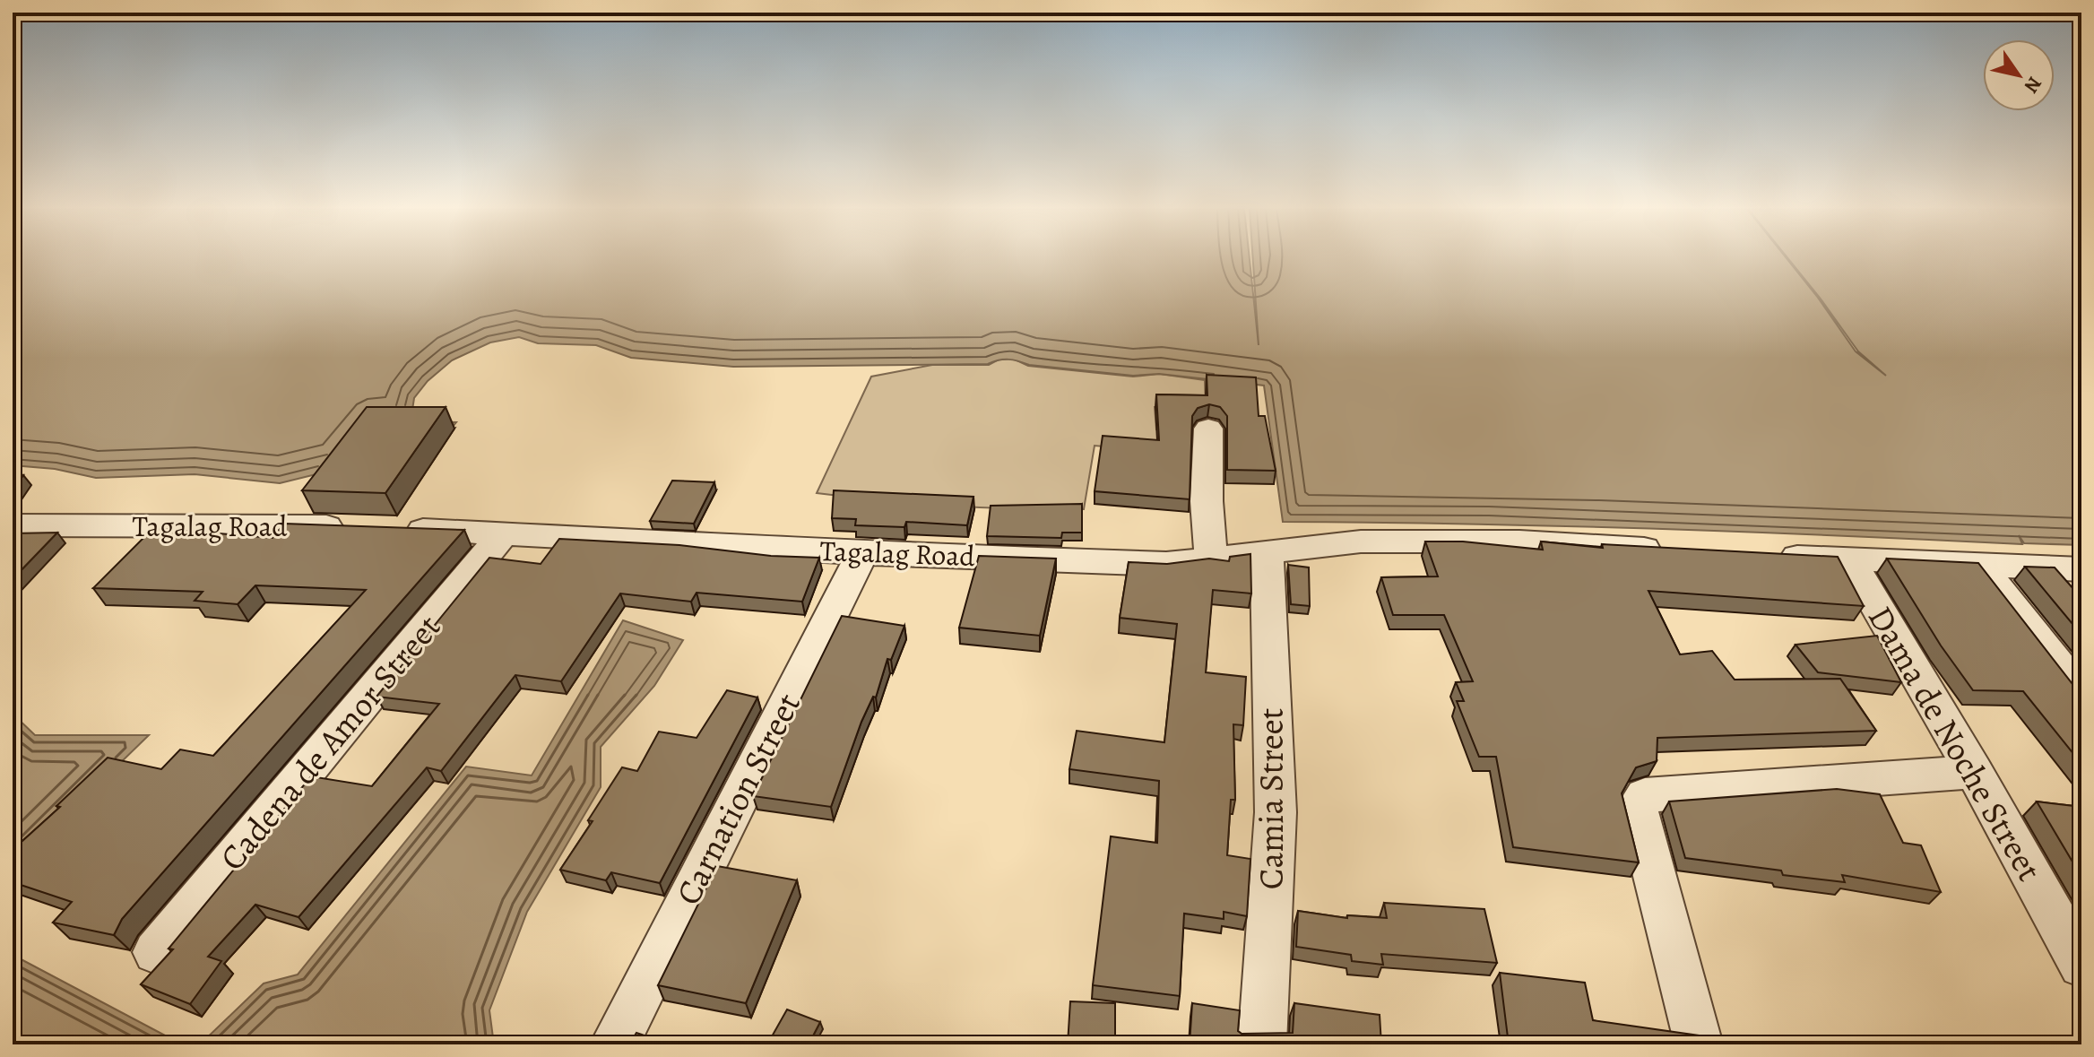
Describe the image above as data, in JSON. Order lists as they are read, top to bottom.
{
  "streets": {
    "street": [
      "Tagalag Road",
      "Cadena de Amor Street",
      "Dama de Noche Street",
      "Carnation Street",
      "Camia Street"
    ]
  },
  "crossings": [
    ["Tagalag Road", "Cadena de Amor Street"],
    ["Tagalag Road", "Carnation Street"],
    ["Tagalag Road", "Camia Street"]
  ],
  "north": "bottom right"
}
